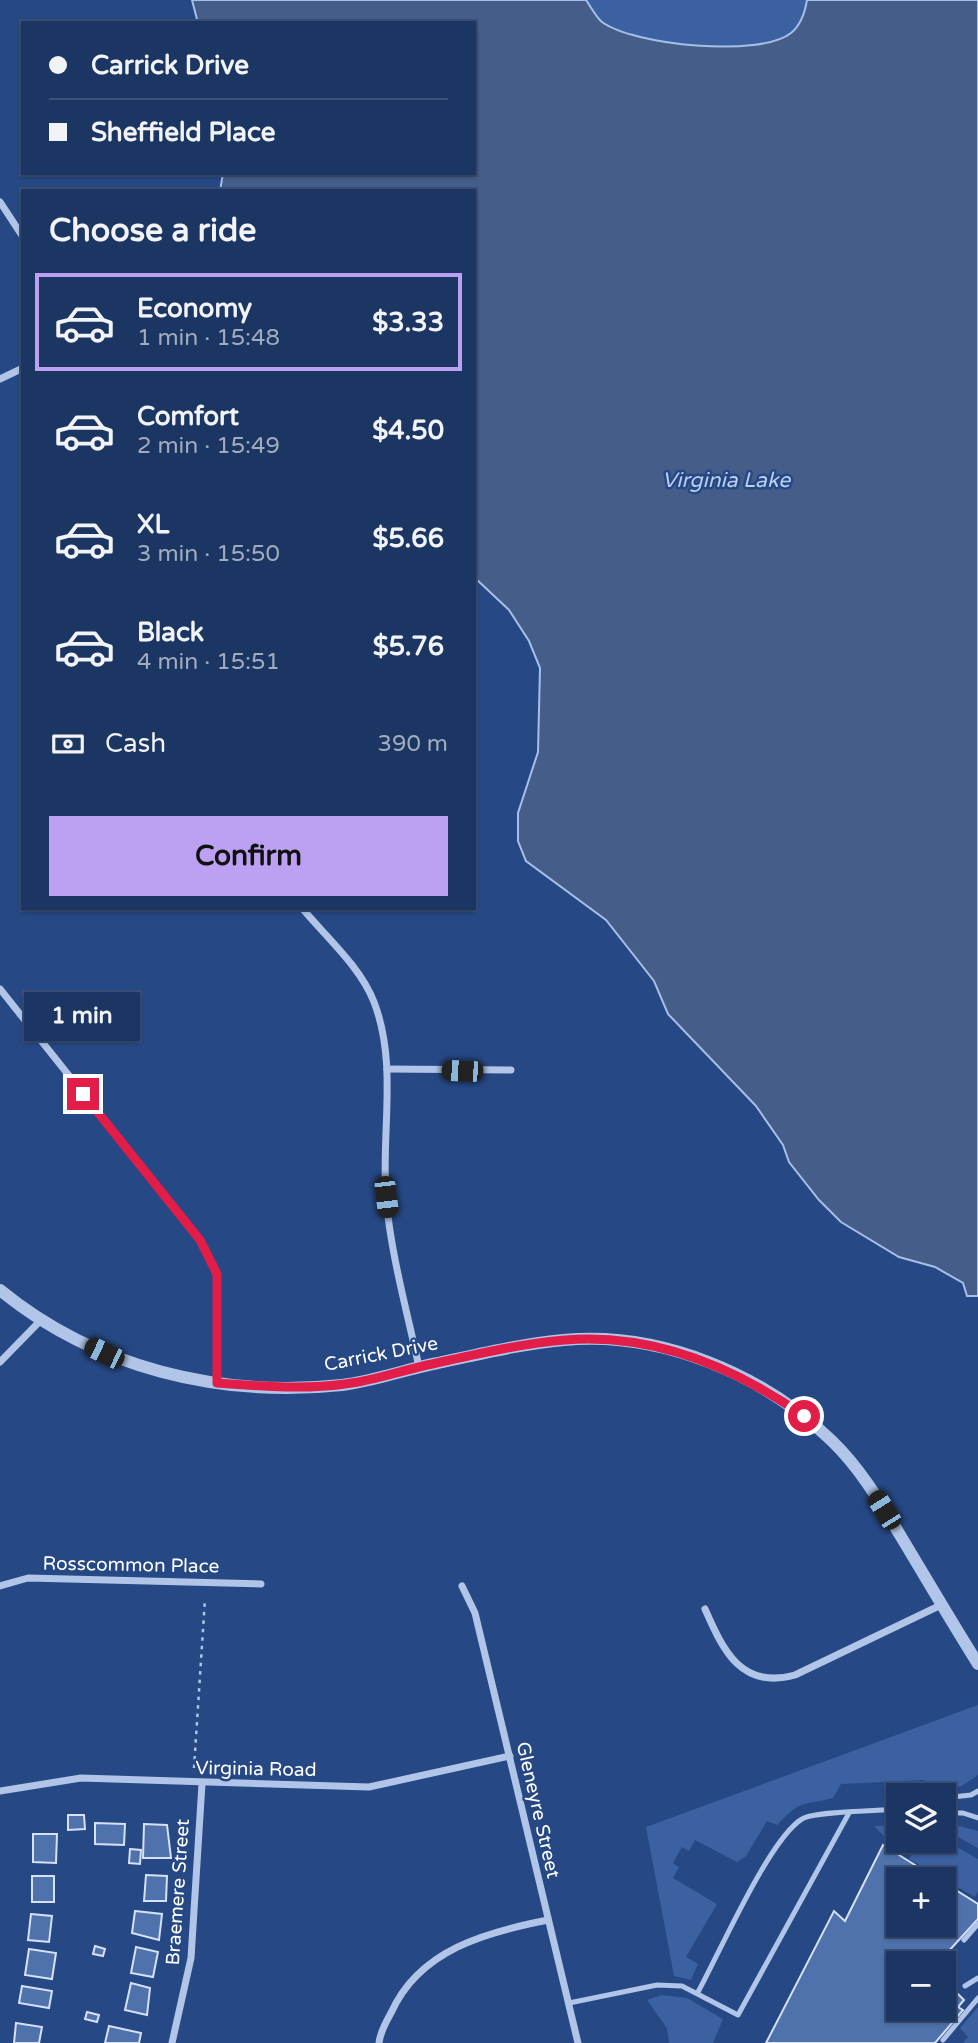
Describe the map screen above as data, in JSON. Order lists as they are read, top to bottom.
{
  "streets": {
    "street": [
      "Carrick Drive",
      "Rosscommon Place",
      "Virginia Road",
      "Gleneyre Street",
      "Braemere Street"
    ]
  },
  "crossings": [
    ["Virginia Road", "Gleneyre Street"],
    ["Virginia Road", "Braemere Street"]
  ],
  "water": ["Virginia Lake"],
  "page": {
    "banner": ["Carrick Drive", "Sheffield Place"],
    "heading": "Choose a ride",
    "list": [
      {
        "name": "Economy",
        "note": "1 min · 15:48",
        "value": "$3.33"
      },
      {
        "name": "Comfort",
        "note": "2 min · 15:49",
        "value": "$4.50"
      },
      {
        "name": "XL",
        "note": "3 min · 15:50",
        "value": "$5.66"
      },
      {
        "name": "Black",
        "note": "4 min · 15:51",
        "value": "$5.76"
      }
    ],
    "pay": ["Cash", "390 m"],
    "buttons": "Confirm",
    "bubble": "1 min",
    "map_buttons": ["+", "−"]
  }
}
